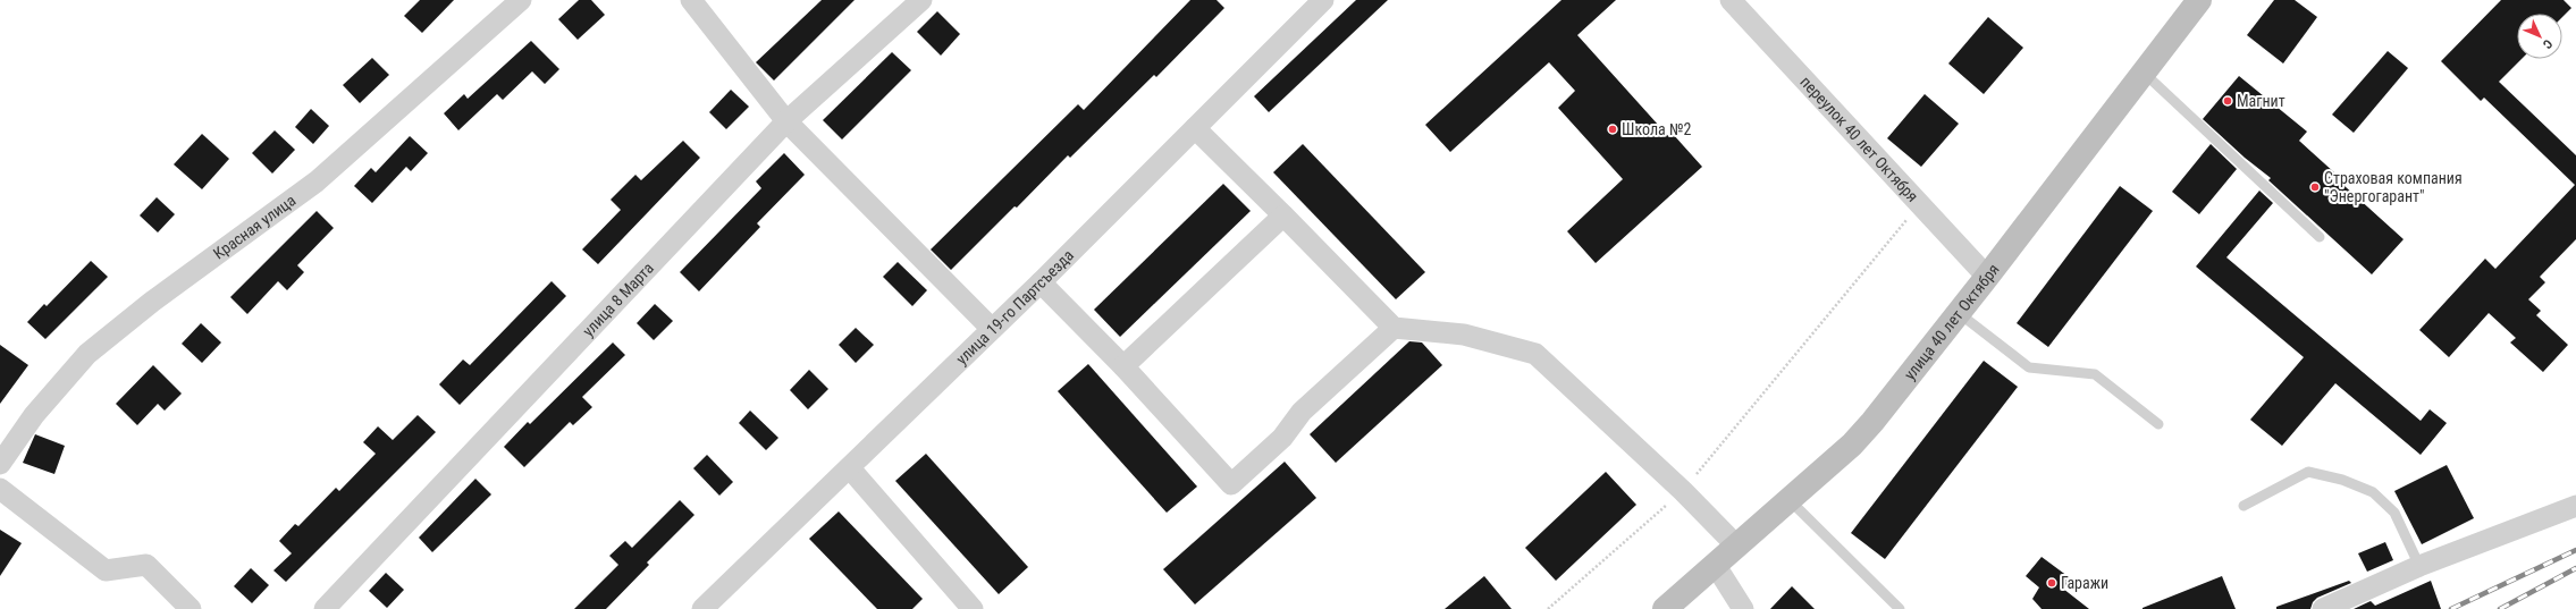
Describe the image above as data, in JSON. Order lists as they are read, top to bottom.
{
  "streets": {
    "main road": ["улица 40 лет Октября"],
    "street": [
      "переулок 40 лет Октября",
      "Красная улица",
      "улица 8 Марта",
      "улица 19-го Партсъезда"
    ]
  },
  "crossings": [
    ["переулок 40 лет Октября", "улица 40 лет Октября"]
  ],
  "places": [
    "Магнит",
    "Школа №2",
    "Страховая компания \"Энергогарант\"",
    "Гаражи"
  ],
  "north": "bottom right"
}
